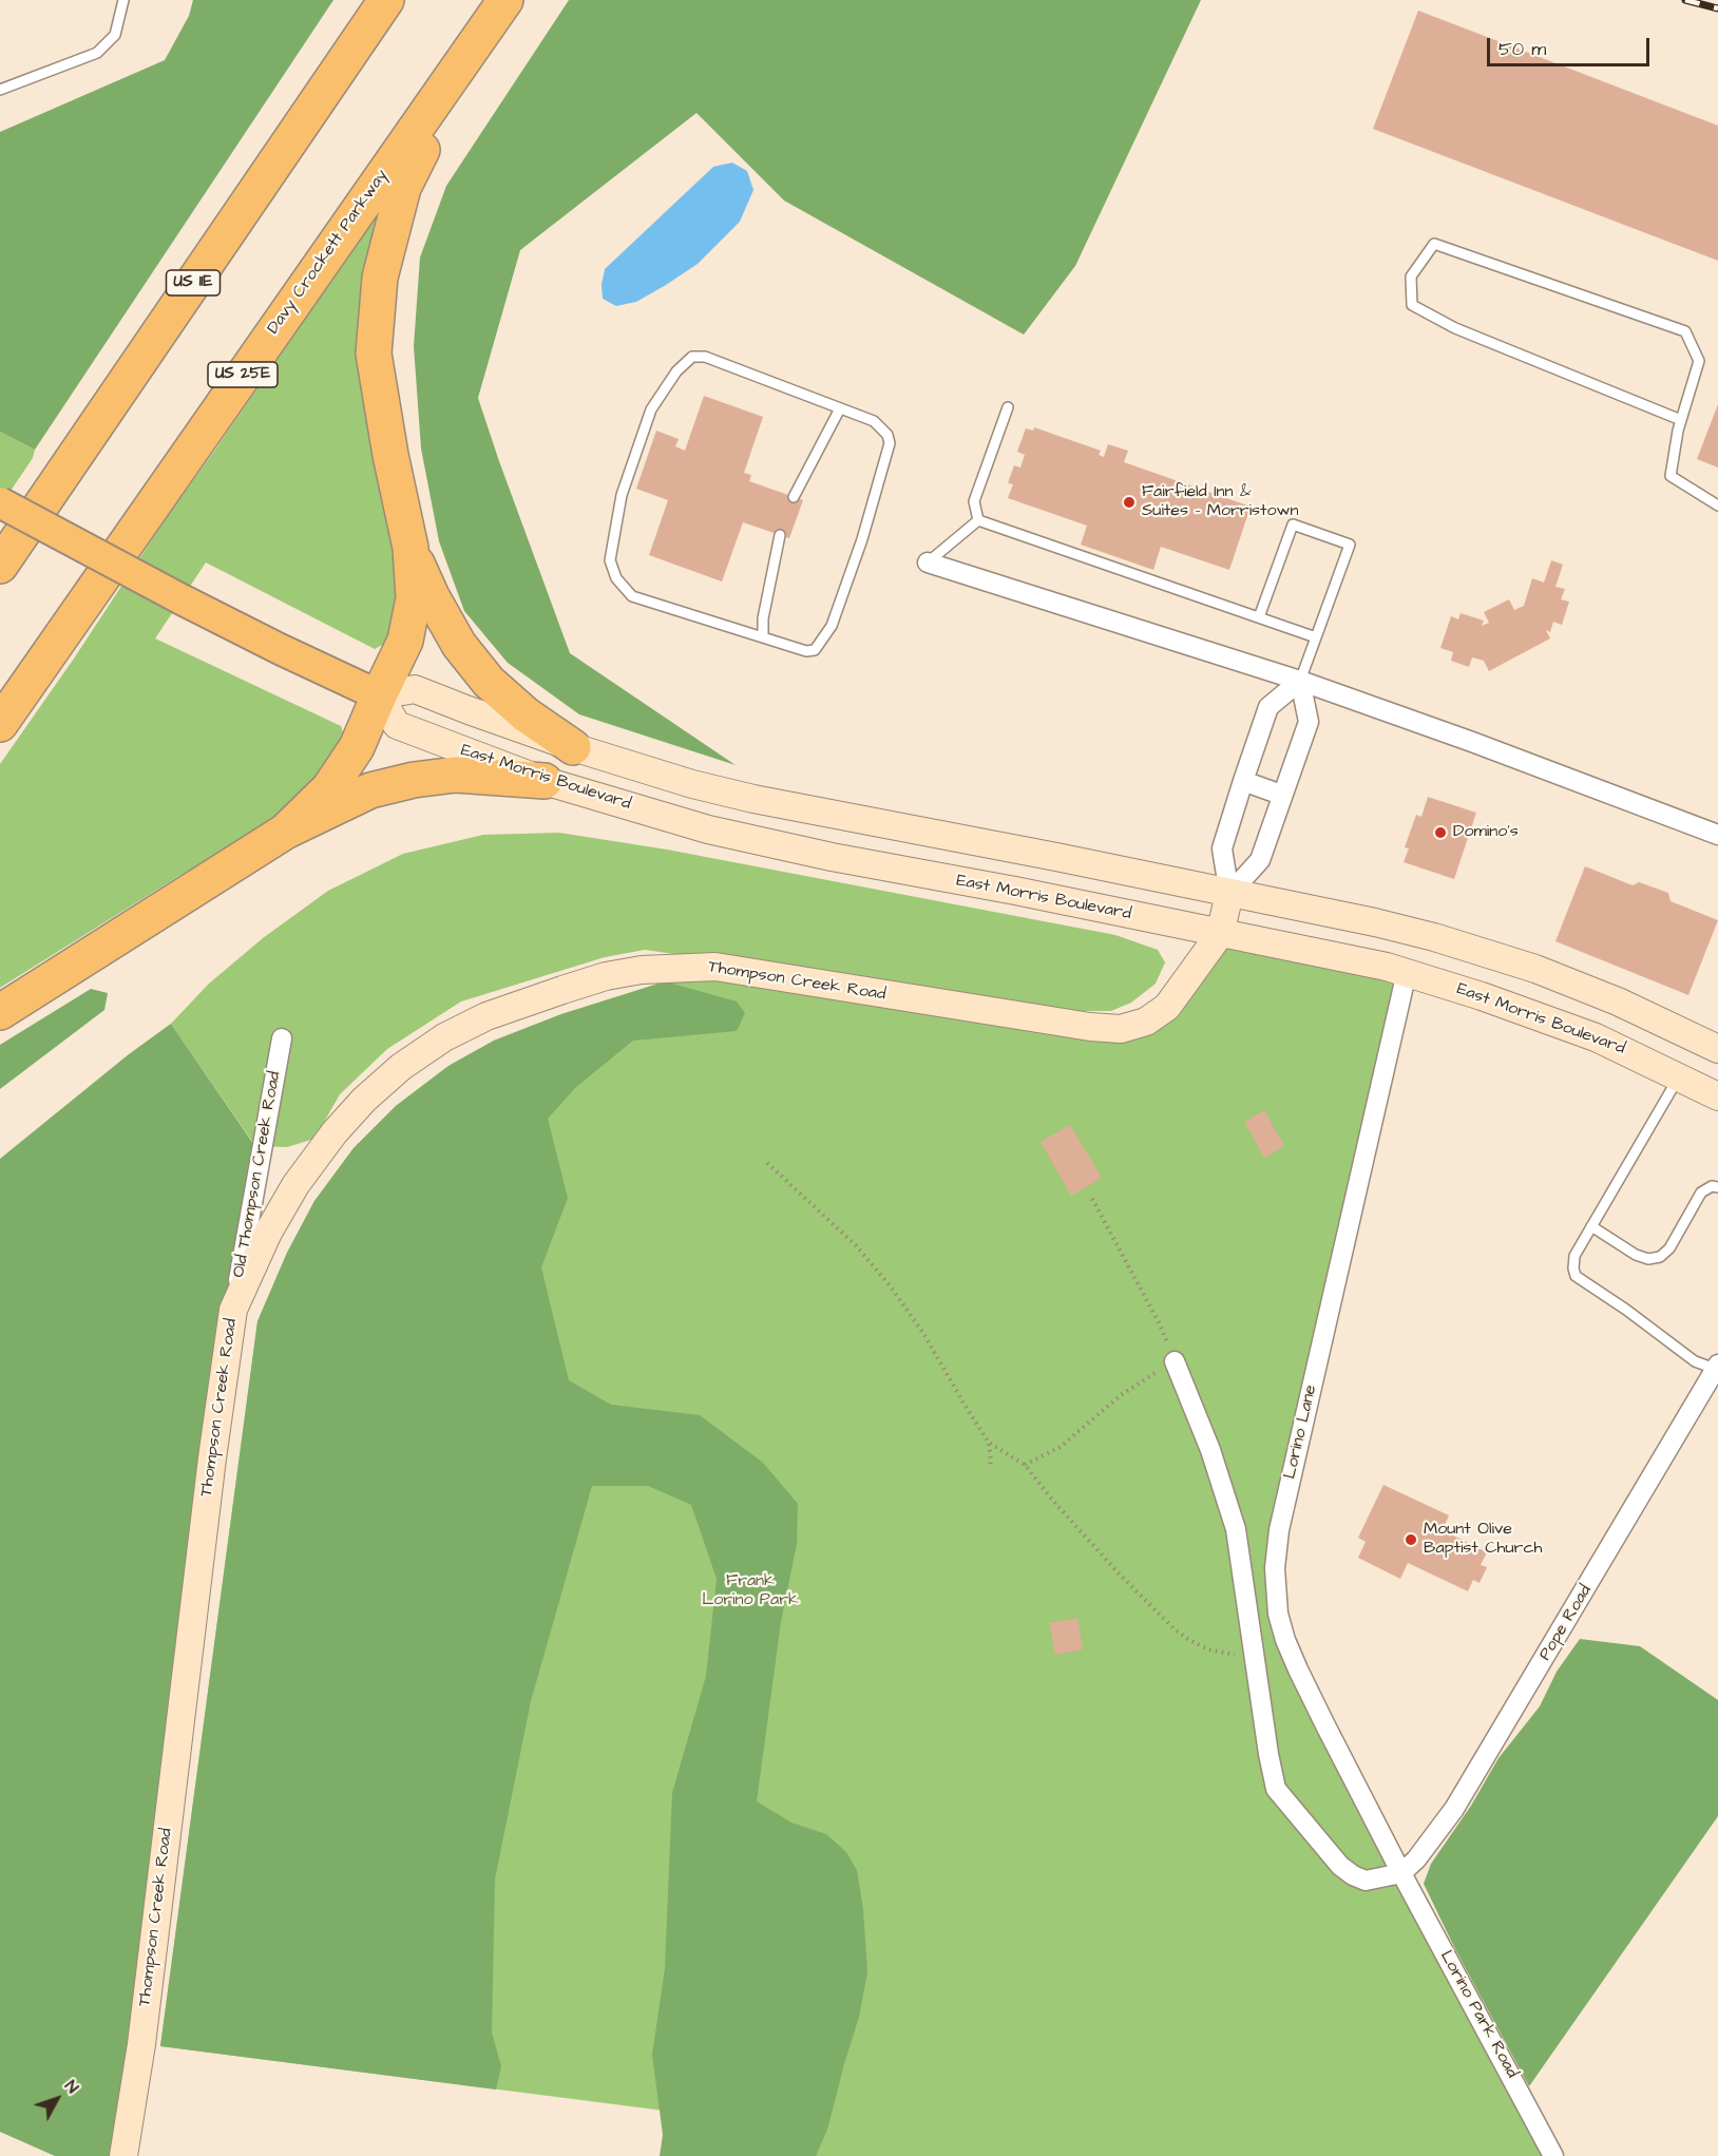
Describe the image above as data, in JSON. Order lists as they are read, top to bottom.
{
  "streets": {
    "highway": ["Davy Crockett Parkway", "US 11E", "US 25E"],
    "main road": ["East Morris Boulevard", "Thompson Creek Road"],
    "street": [
      "Old Thompson Creek Road",
      "Lorino Lane",
      "Pope Road",
      "Lorino Park Road"
    ]
  },
  "crossings": [
    ["East Morris Boulevard", "Thompson Creek Road"],
    ["East Morris Boulevard", "Lorino Lane"],
    ["Thompson Creek Road", "Old Thompson Creek Road"],
    ["Lorino Lane", "Pope Road"],
    ["Lorino Lane", "Lorino Park Road"],
    ["Pope Road", "Lorino Park Road"]
  ],
  "parks": ["Frank Lorino Park"],
  "places": ["Fairfield Inn & Suites - Morristown", "Domino's", "Mount Olive Baptist Church"],
  "scale_bar": "50 m",
  "north": "top right"
}
